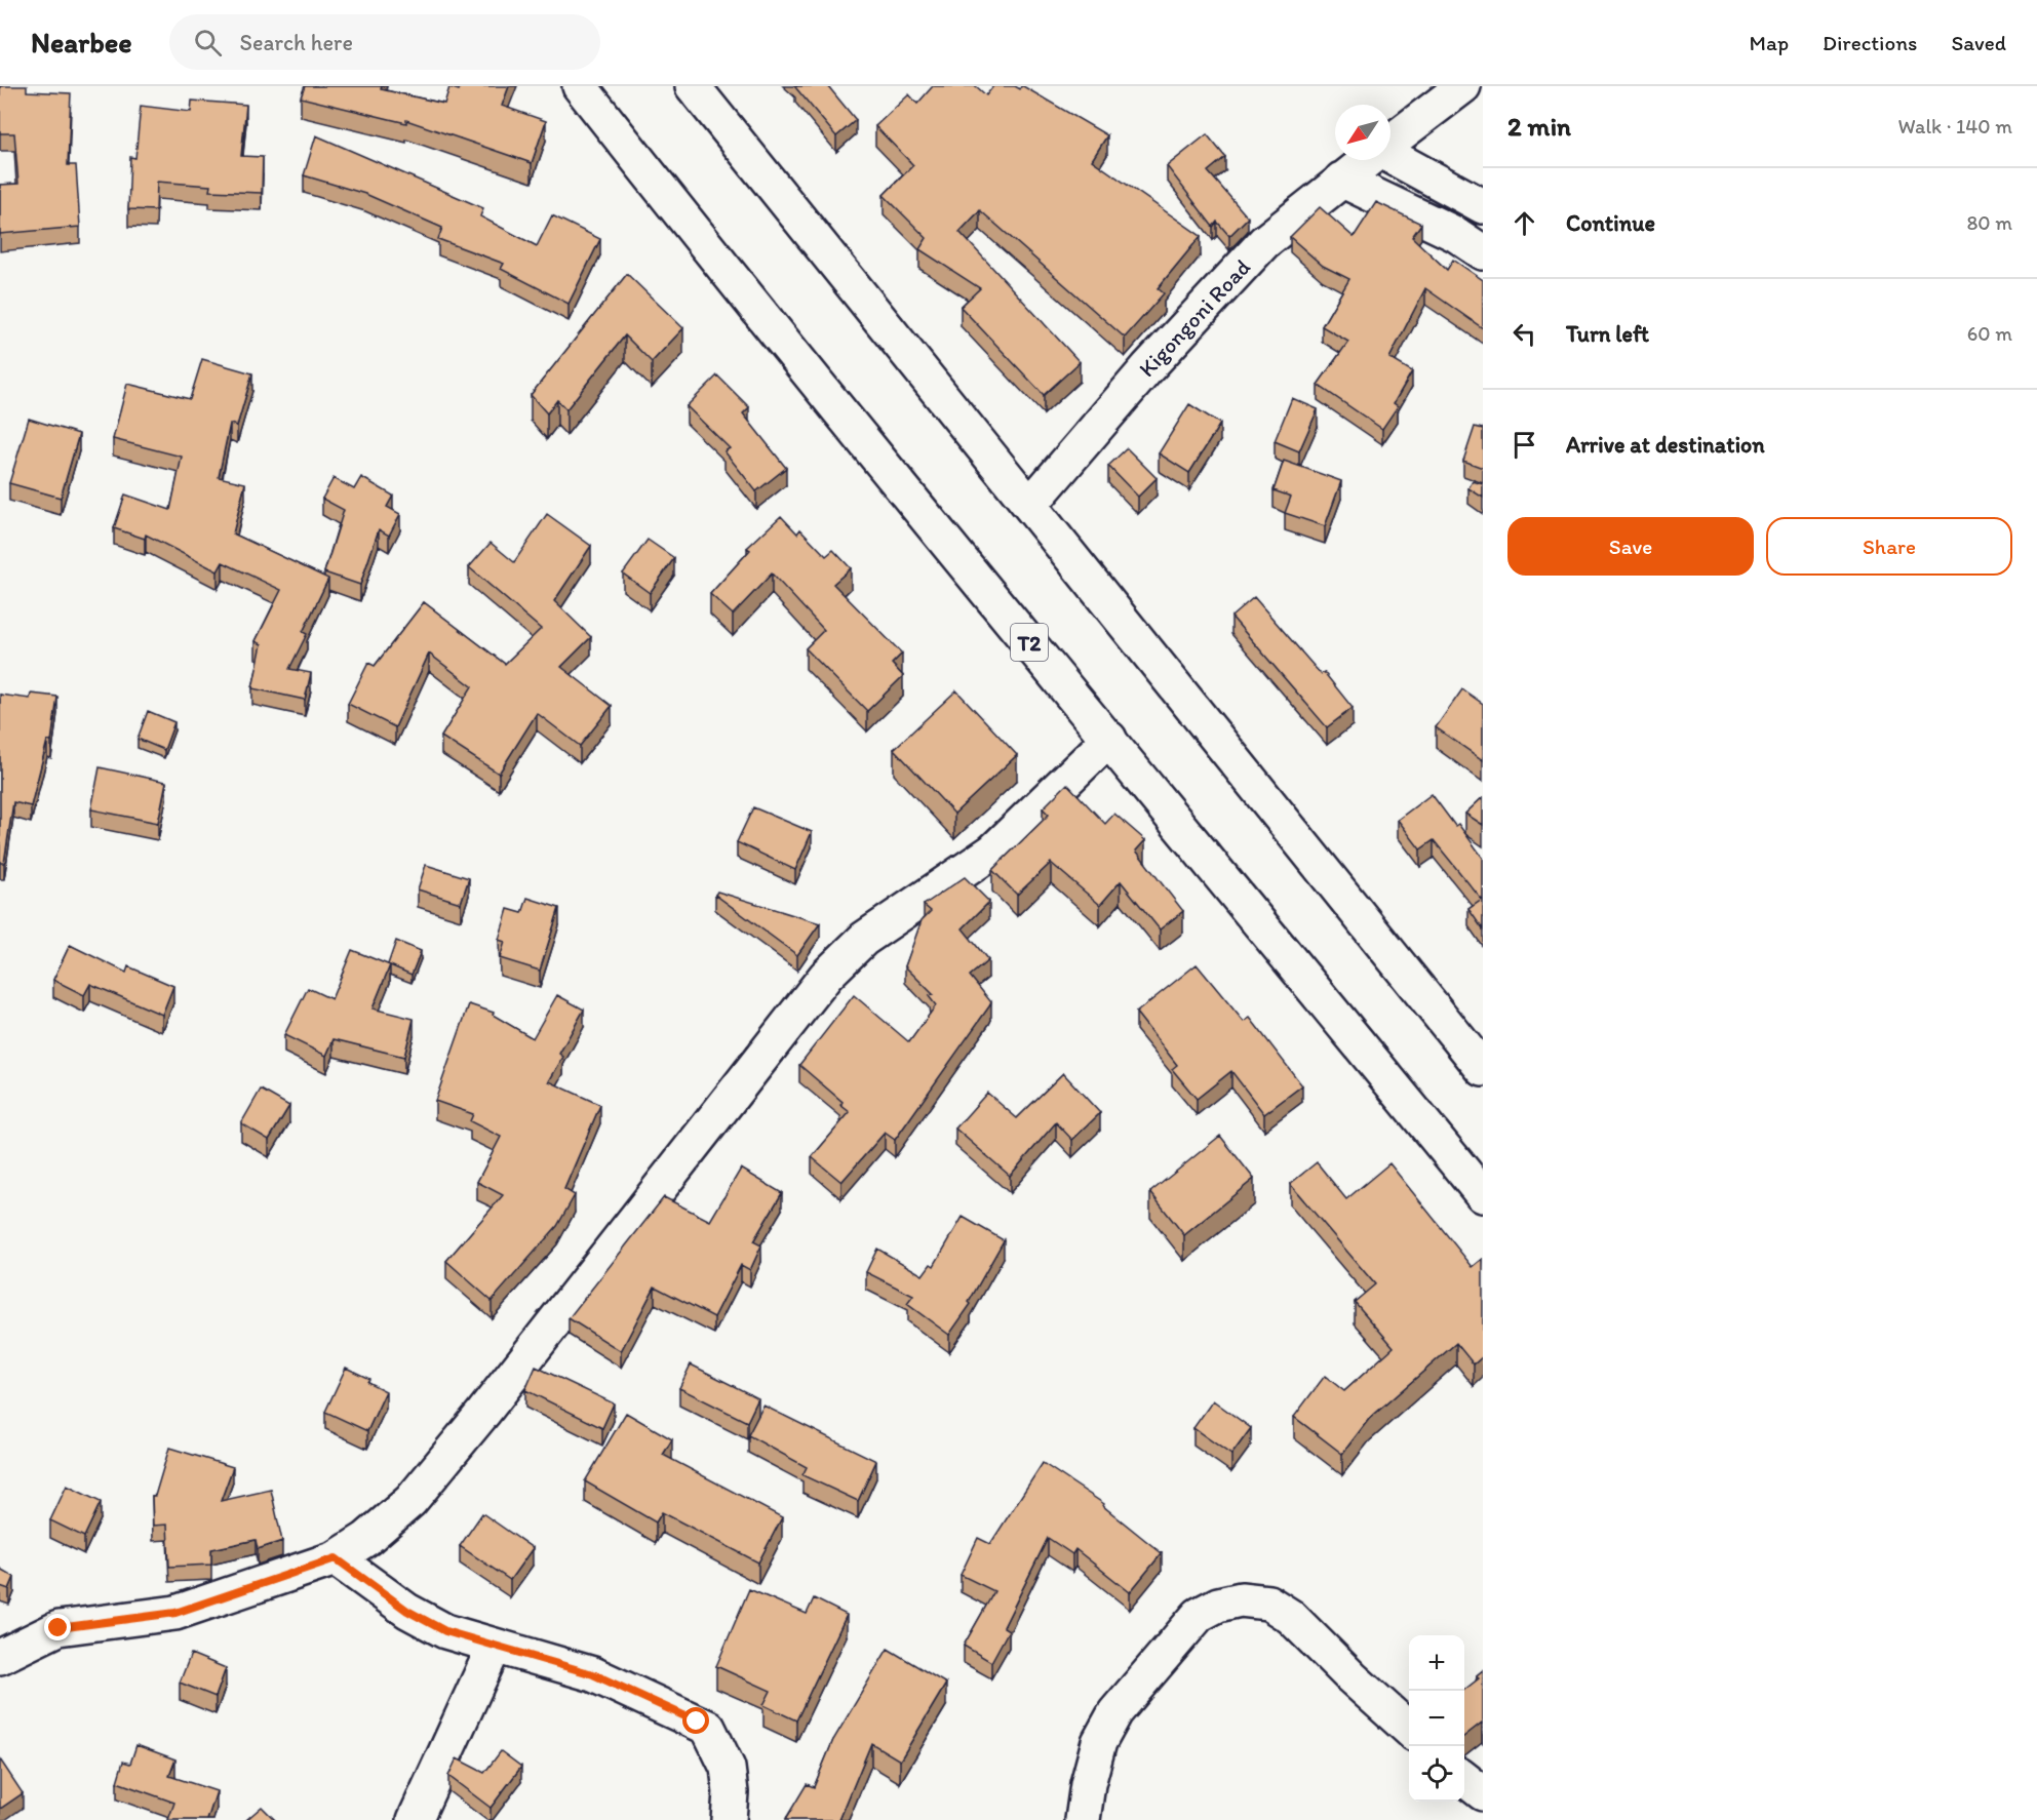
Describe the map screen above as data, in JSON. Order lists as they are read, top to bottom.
{
  "streets": {
    "main road": ["Kigongoni Road", "T2"]
  },
  "north": "bottom left",
  "page": {
    "header": "Nearbee",
    "search": "Search here",
    "nav": ["Map", "Directions", "Saved"],
    "heading": ["2 min", "Walk · 140 m"],
    "list": [
      ["Continue", "80 m"],
      ["Turn left", "60 m"],
      "Arrive at destination"
    ],
    "buttons": ["Save", "Share"],
    "map_buttons": ["+", "−"]
  }
}
